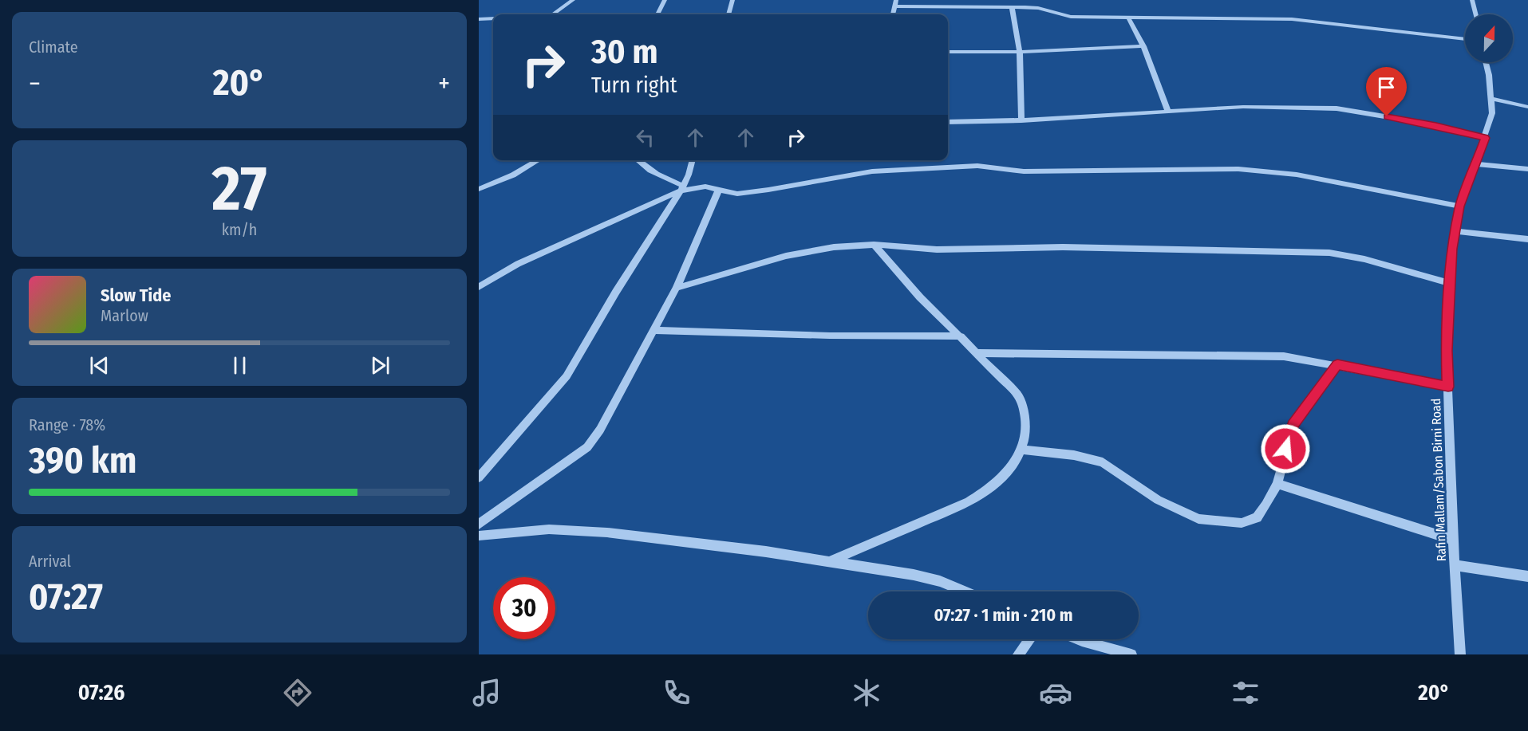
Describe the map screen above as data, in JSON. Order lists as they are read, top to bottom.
{
  "streets": {
    "street": ["Rafin Mallam/Sabon Birni Road"]
  },
  "north": "top",
  "page": {
    "tile": [
      "Climate",
      ["27", "km/h"],
      ["Range · 78%", "390 km"],
      ["Arrival", "07:27"]
    ],
    "turn": ["30 m", "Turn right"],
    "heat": ["−", "20°", "+"],
    "song": ["Slow Tide", "Marlow"],
    "limit": "30",
    "trip": "07:27 · 1 min · 210 m",
    "tabs": ["07:26", "20°"]
  }
}
